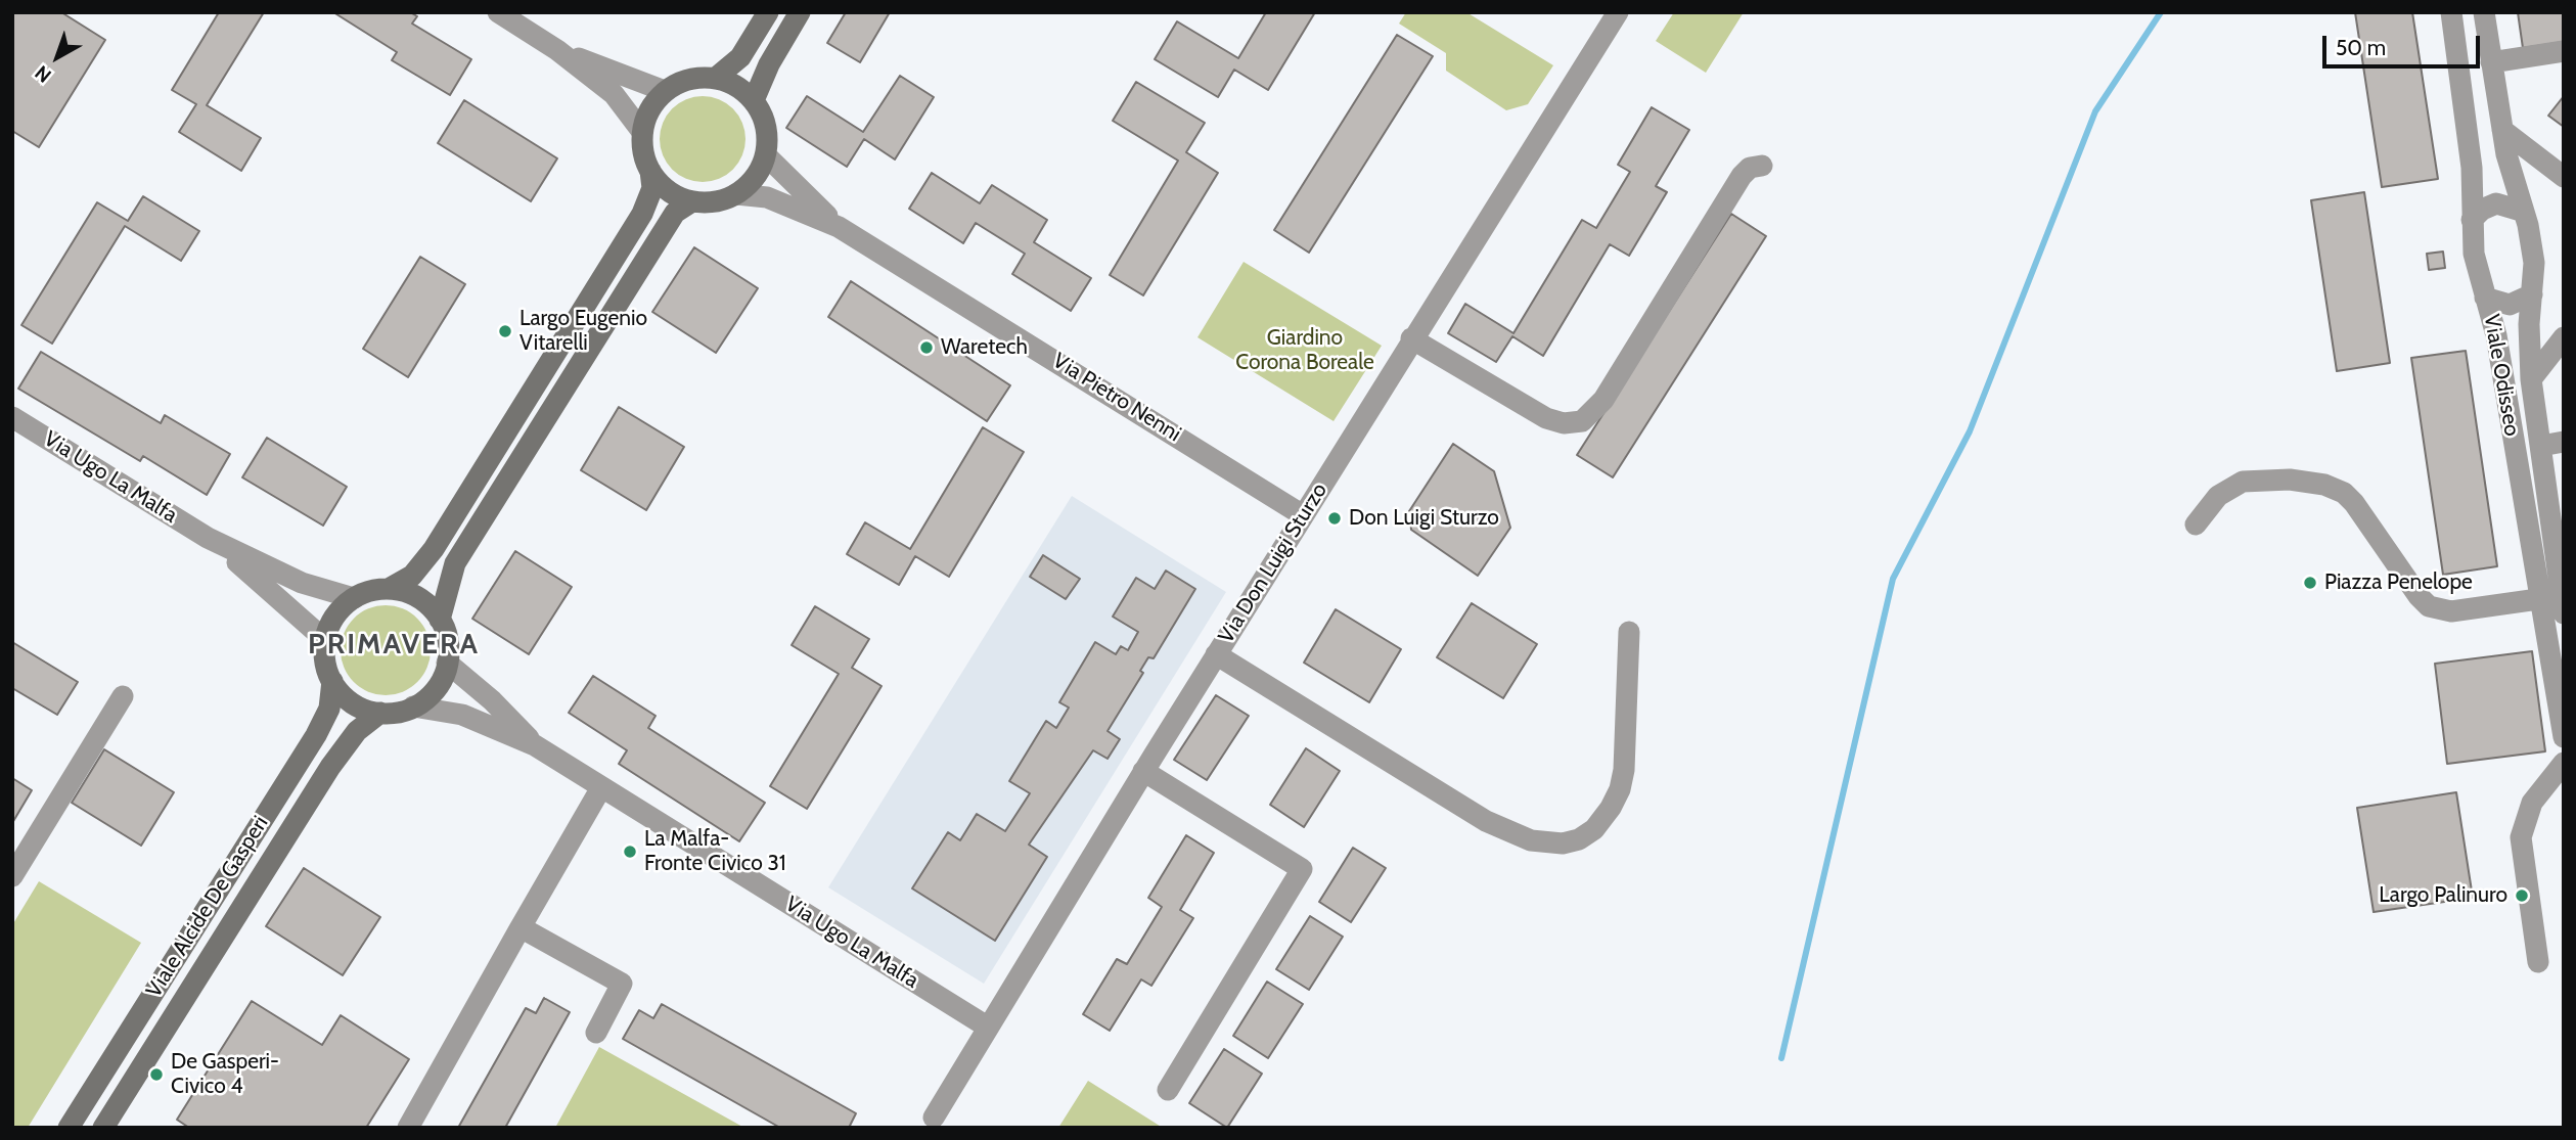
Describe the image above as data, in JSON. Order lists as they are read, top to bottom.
{
  "streets": {
    "street": [
      "Viale Odisseo",
      "Via Pietro Nenni",
      "Via Ugo La Malfa",
      "Via Don Luigi Sturzo",
      "Viale Alcide De Gasperi"
    ]
  },
  "crossings": [
    ["Via Pietro Nenni", "Via Don Luigi Sturzo"],
    ["Via Ugo La Malfa", "Via Don Luigi Sturzo"],
    ["Via Ugo La Malfa", "Viale Alcide De Gasperi"]
  ],
  "districts": ["PRIMAVERA"],
  "parks": ["Giardino Corona Boreale"],
  "places": [
    "Largo Eugenio Vitarelli",
    "Waretech",
    "Don Luigi Sturzo",
    "Piazza Penelope",
    "La Malfa- Fronte Civico 31",
    "Largo Palinuro",
    "De Gasperi- Civico 4"
  ],
  "scale_bar": "50 m",
  "north": "bottom left"
}
